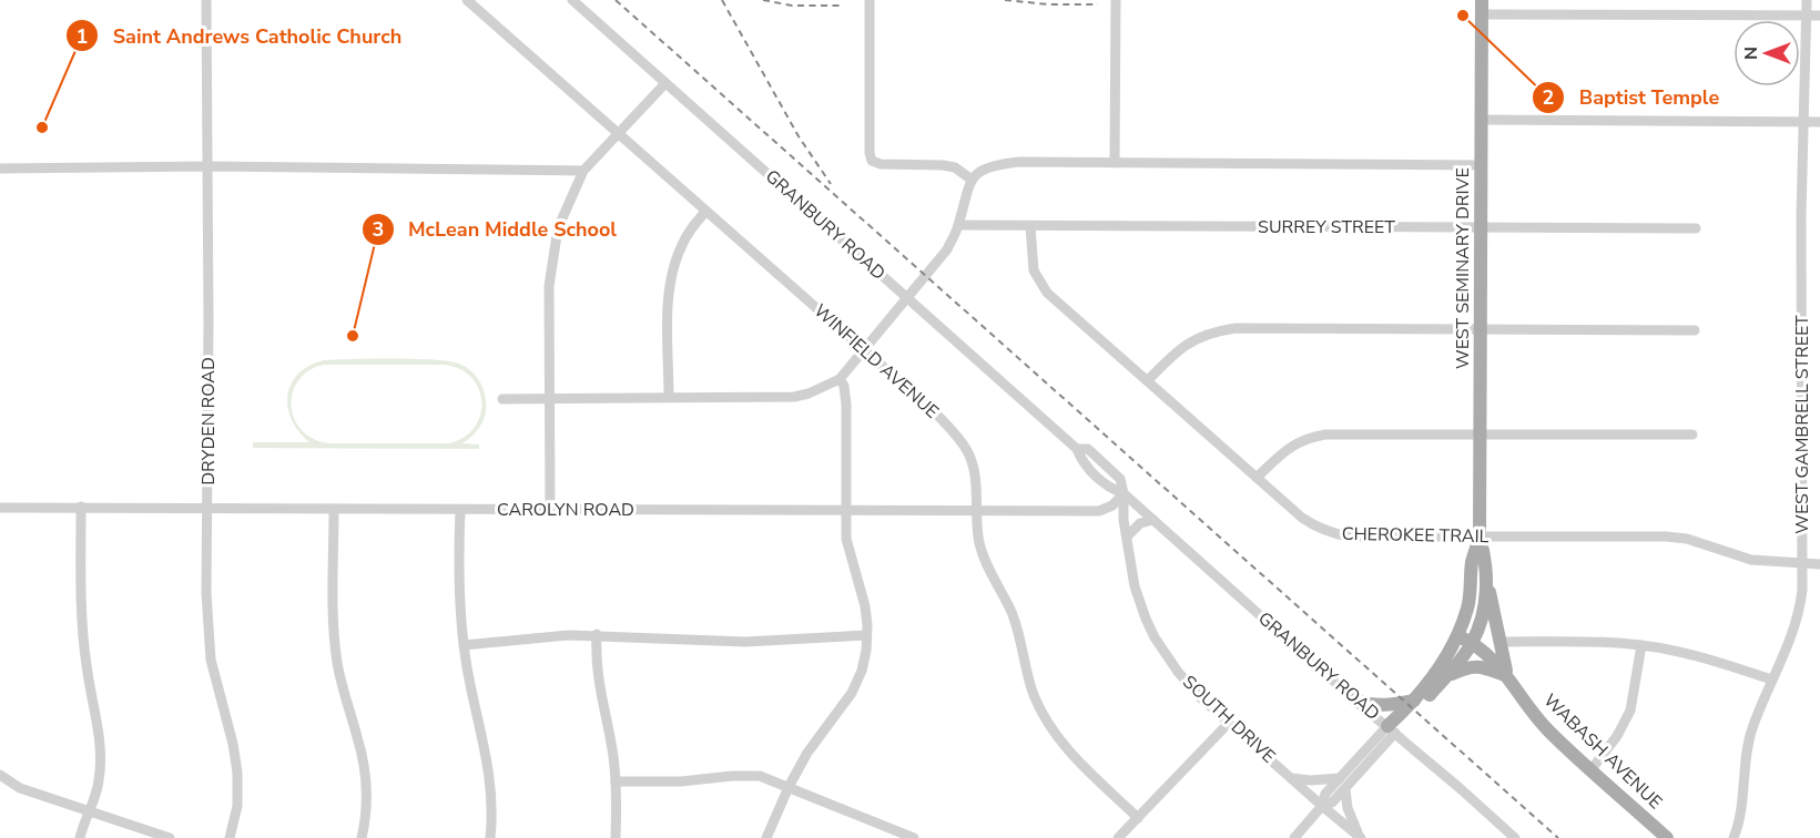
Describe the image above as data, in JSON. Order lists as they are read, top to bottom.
{
  "streets": {
    "main road": ["WEST SEMINARY DRIVE", "WABASH AVENUE"],
    "street": [
      "GRANBURY ROAD",
      "SURREY STREET",
      "WINFIELD AVENUE",
      "DRYDEN ROAD",
      "WEST GAMBRELL STREET",
      "CAROLYN ROAD",
      "CHEROKEE TRAIL",
      "SOUTH DRIVE"
    ]
  },
  "crossings": [
    ["GRANBURY ROAD", "WEST SEMINARY DRIVE"],
    ["GRANBURY ROAD", "CAROLYN ROAD"],
    ["GRANBURY ROAD", "SOUTH DRIVE"],
    ["SURREY STREET", "WEST SEMINARY DRIVE"],
    ["SURREY STREET", "CHEROKEE TRAIL"],
    ["WEST SEMINARY DRIVE", "CHEROKEE TRAIL"],
    ["WEST SEMINARY DRIVE", "SOUTH DRIVE"],
    ["WEST SEMINARY DRIVE", "WABASH AVENUE"],
    ["WINFIELD AVENUE", "CAROLYN ROAD"],
    ["DRYDEN ROAD", "CAROLYN ROAD"],
    ["WEST GAMBRELL STREET", "CHEROKEE TRAIL"],
    ["CAROLYN ROAD", "SOUTH DRIVE"]
  ],
  "places": ["Baptist Temple", "Saint Andrews Catholic Church", "McLean Middle School"],
  "north": "left"
}
